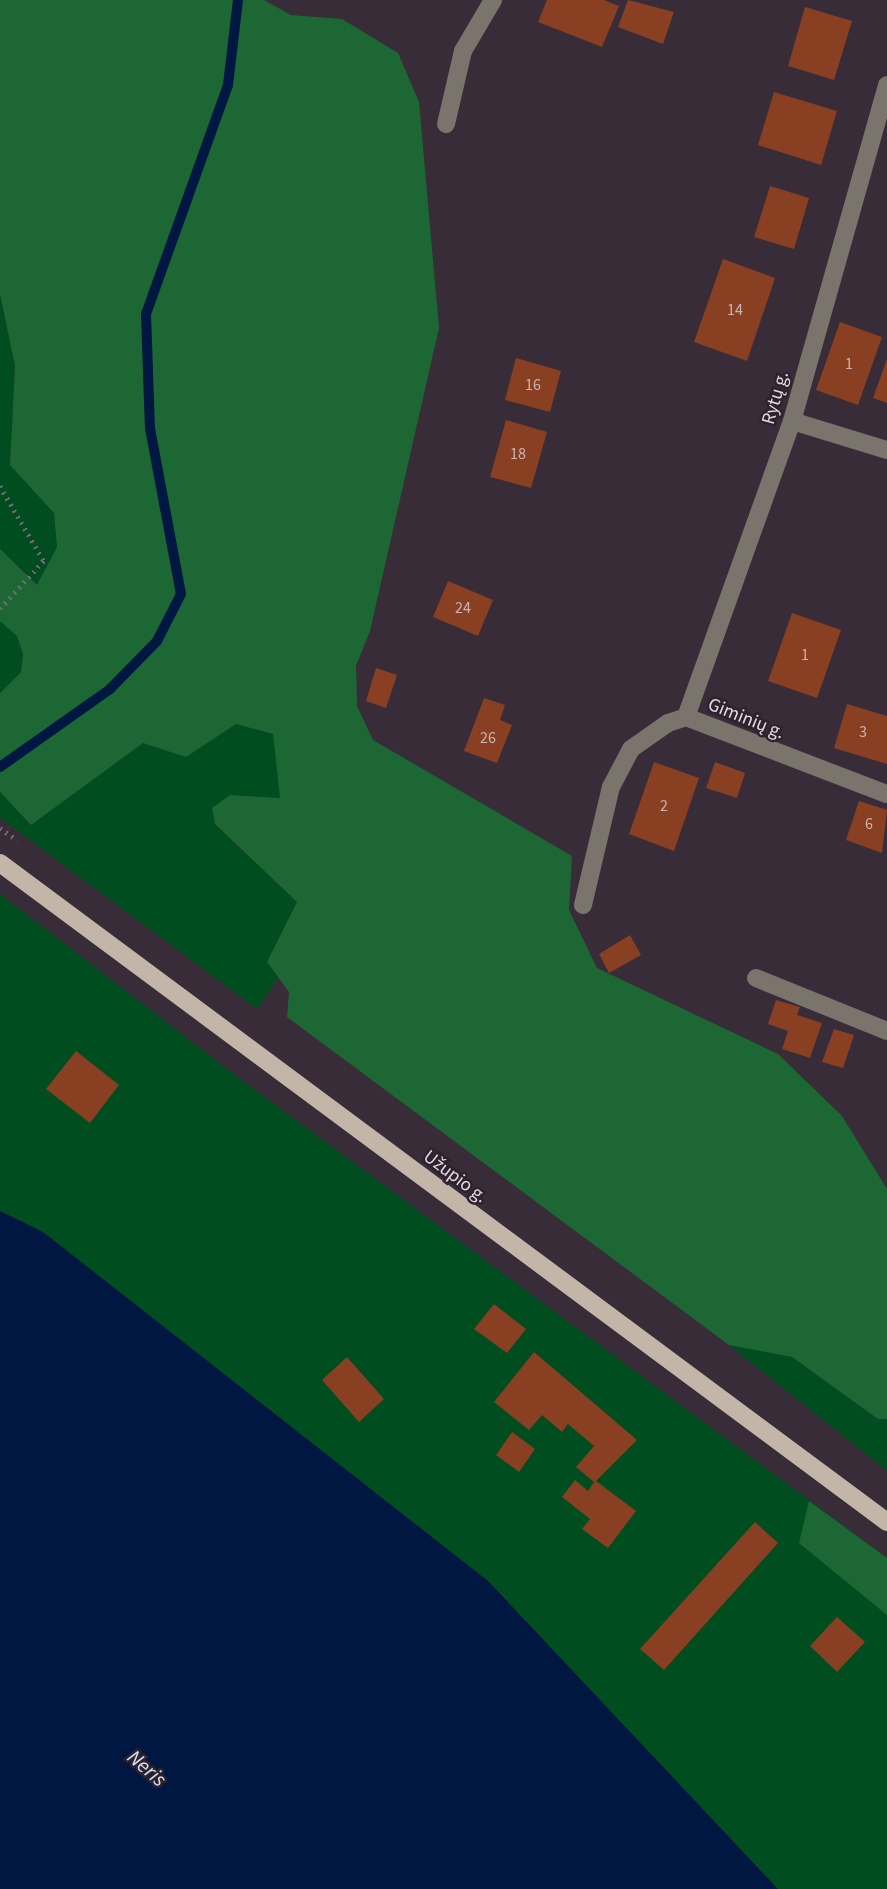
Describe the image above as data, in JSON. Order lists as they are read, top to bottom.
{
  "streets": {
    "main road": ["Užupio g."],
    "street": ["Rytų g.", "Giminių g."]
  },
  "crossings": [
    ["Rytų g.", "Giminių g."]
  ],
  "water": ["Neris"],
  "house_numbers": [
    "14",
    "1",
    "16",
    "18",
    "24",
    "1",
    "3",
    "26",
    "2",
    "6"
  ]
}
